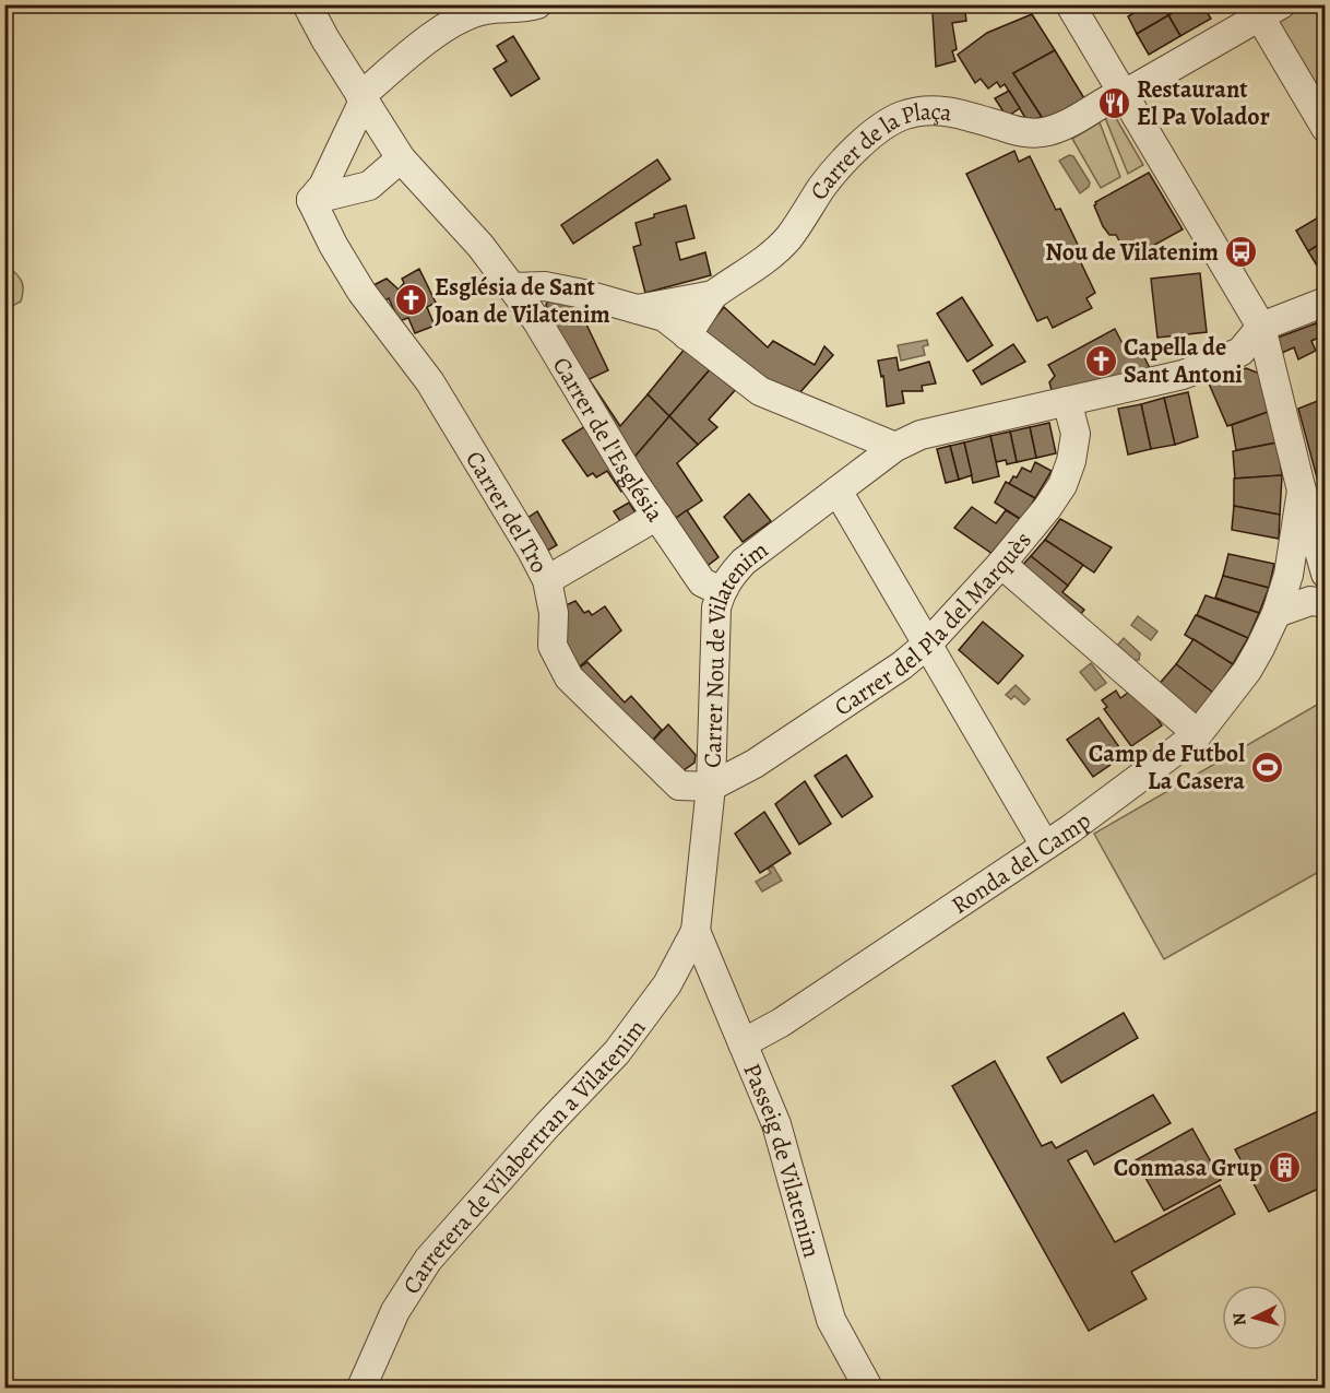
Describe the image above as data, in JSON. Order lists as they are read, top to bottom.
{
  "streets": {
    "street": [
      "Carrer de la Plaça",
      "Carrer de l'Església",
      "Carrer del Tro",
      "Carrer del Pla del Marquès",
      "Carrer Nou de Vilatenim",
      "Ronda del Camp",
      "Carretera de Vilabertran a Vilatenim",
      "Passeig de Vilatenim"
    ]
  },
  "crossings": [
    ["Carrer de l'Església", "Carrer Nou de Vilatenim"],
    ["Carrer del Tro", "Carrer del Pla del Marquès"],
    ["Carrer del Tro", "Carrer Nou de Vilatenim"],
    ["Carrer del Pla del Marquès", "Carrer Nou de Vilatenim"],
    ["Carrer Nou de Vilatenim", "Carretera de Vilabertran a Vilatenim"],
    ["Carrer Nou de Vilatenim", "Passeig de Vilatenim"],
    ["Ronda del Camp", "Passeig de Vilatenim"],
    ["Carretera de Vilabertran a Vilatenim", "Passeig de Vilatenim"]
  ],
  "places": {
    "restaurant": ["Restaurant El Pa Volador"],
    "bus stop": ["Nou de Vilatenim"],
    "church": ["Església de Sant Joan de Vilatenim", "Capella de Sant Antoni"],
    "sports": ["Camp de Futbol La Casera"],
    "building": ["Conmasa Grup"]
  },
  "north": "left"
}
